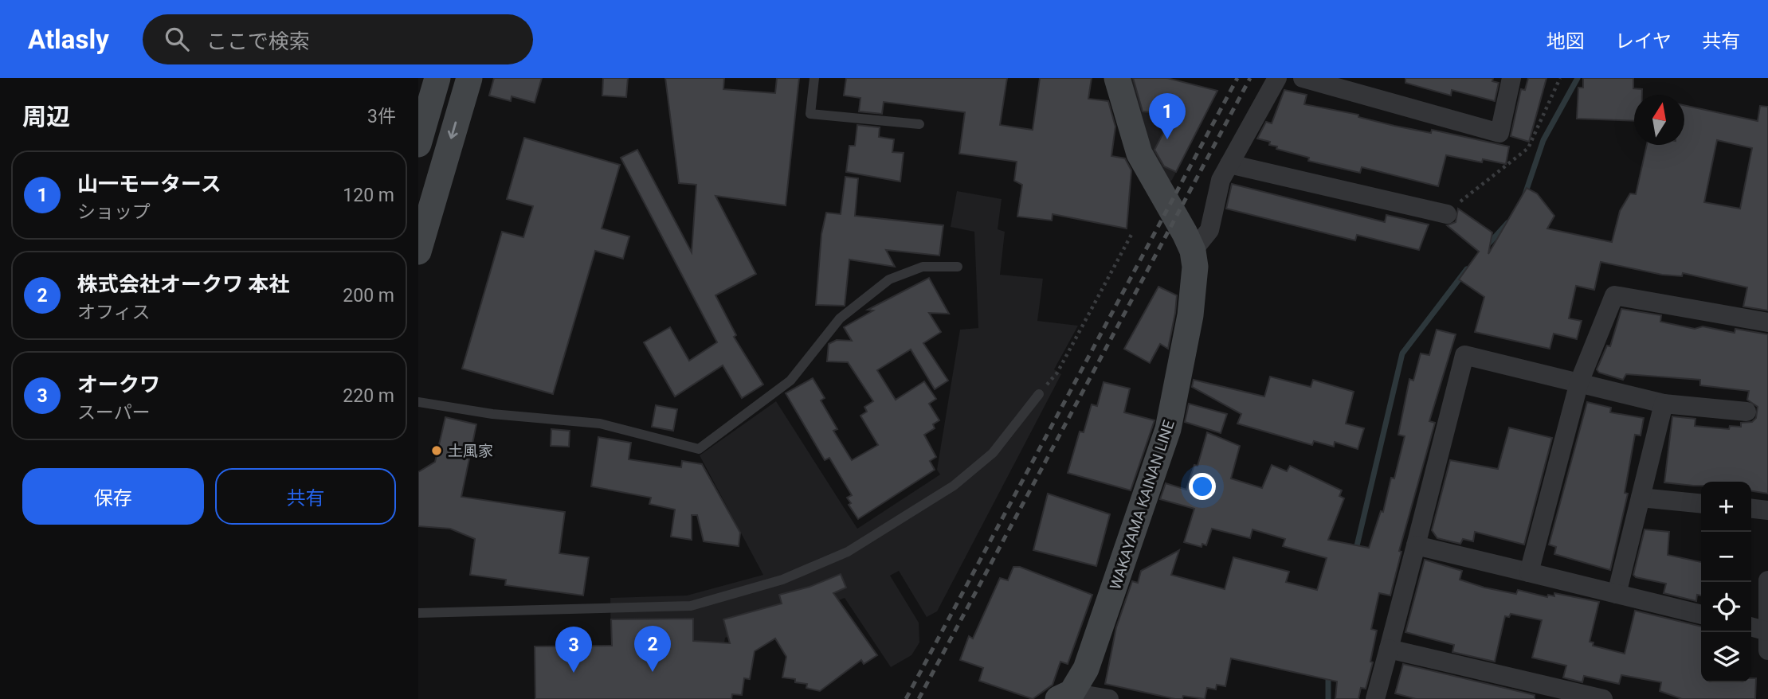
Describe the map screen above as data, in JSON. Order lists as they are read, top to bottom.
{
  "streets": {
    "main road": ["WAKAYAMA KAINAN LINE"]
  },
  "places": ["土風家"],
  "north": "top",
  "page": {
    "header": "Atlasly",
    "search": "ここで検索",
    "nav": ["地図", "レイヤ", "共有"],
    "heading": ["周辺", "3件"],
    "pins": ["1", "2", "3"],
    "list": [
      {
        "mark": "1",
        "name": "山一モータース",
        "note": "ショップ",
        "value": "120 m"
      },
      {
        "mark": "2",
        "name": "株式会社オークワ 本社",
        "note": "オフィス",
        "value": "200 m"
      },
      {
        "mark": "3",
        "name": "オークワ",
        "note": "スーパー",
        "value": "220 m"
      }
    ],
    "buttons": ["保存", "共有"],
    "map_buttons": ["+", "−"]
  }
}
